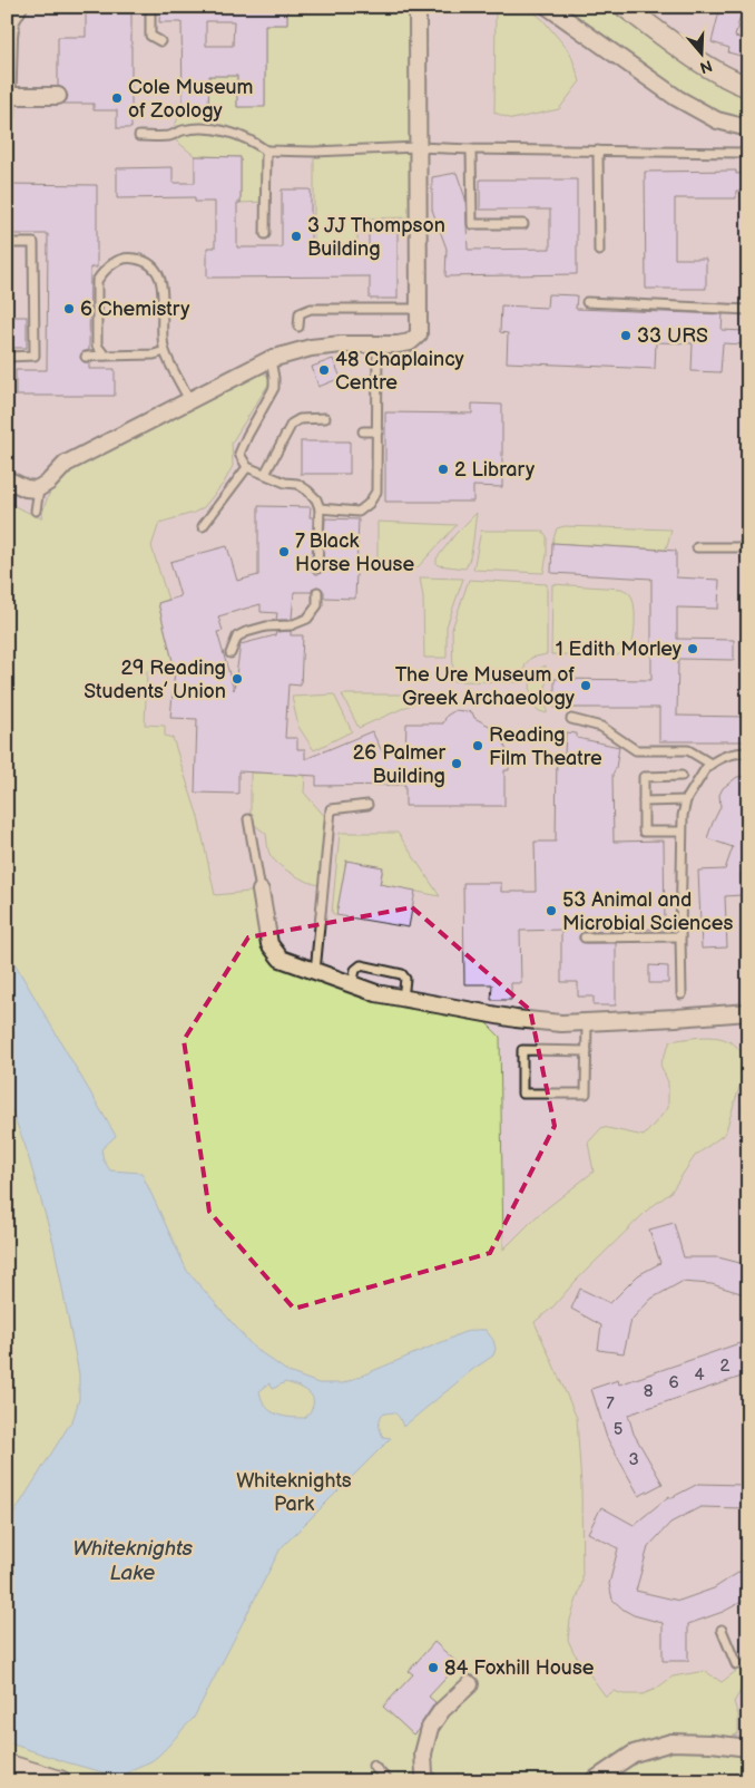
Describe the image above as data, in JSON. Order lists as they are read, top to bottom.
{
  "water": ["Whiteknights Lake"],
  "parks": ["Whiteknights Park"],
  "places": [
    "Cole Museum of Zoology",
    "3 JJ Thompson Building",
    "6 Chemistry",
    "33 URS",
    "48 Chaplaincy Centre",
    "2 Library",
    "7 Black Horse House",
    "1 Edith Morley",
    "29 Reading Students’ Union",
    "The Ure Museum of Greek Archaeology",
    "Reading Film Theatre",
    "26 Palmer Building",
    "53 Animal and Microbial Sciences",
    "84 Foxhill House"
  ],
  "house_numbers": [
    "2",
    "4",
    "6",
    "8",
    "7",
    "5",
    "3"
  ],
  "north": "bottom"
}
